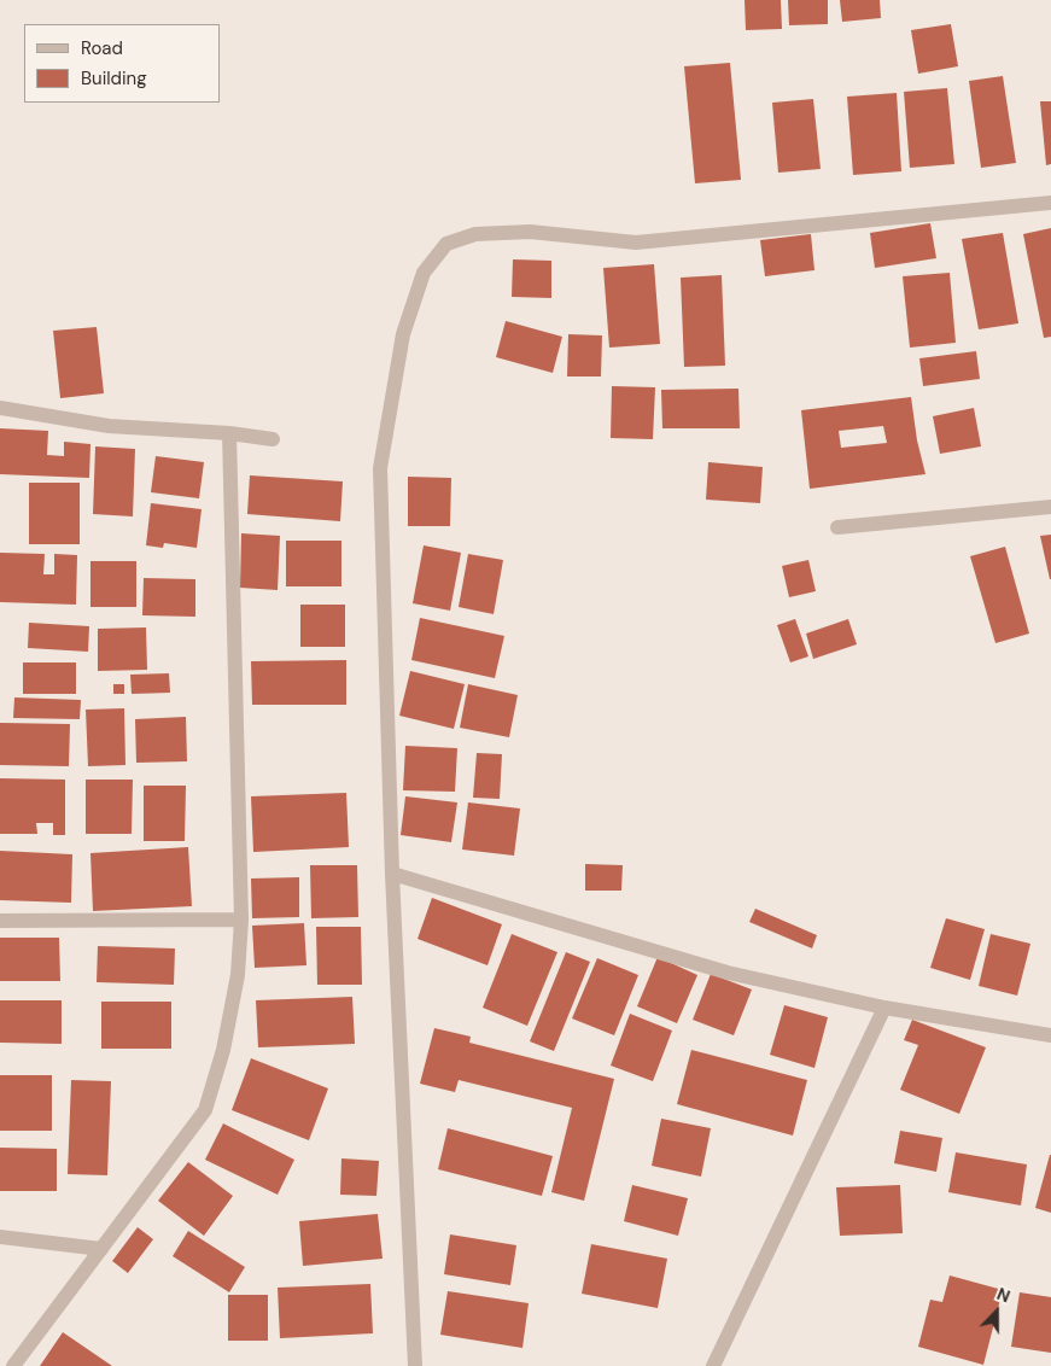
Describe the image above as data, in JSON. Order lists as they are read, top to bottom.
{
  "legend": ["Road", "Building"],
  "north": "top"
}
